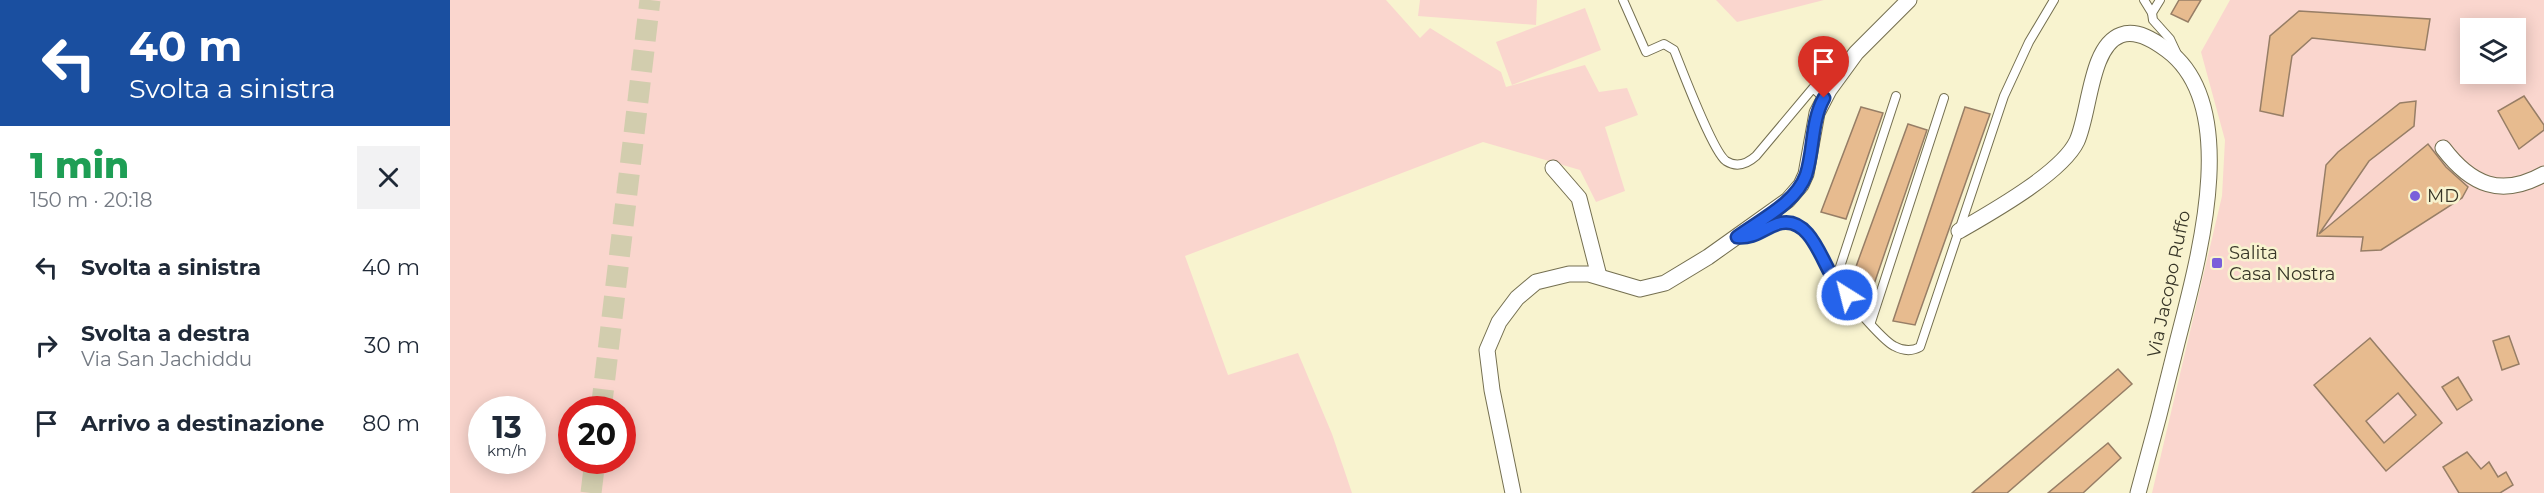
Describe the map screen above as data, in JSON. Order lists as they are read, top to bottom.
{
  "streets": {
    "street": ["Via Jacopo Ruffo"]
  },
  "places": {
    "other": ["MD"],
    "transit": ["Salita Casa Nostra"]
  },
  "page": {
    "turn": ["40 m", "Svolta a sinistra"],
    "heading": ["1 min", "150 m · 20:18"],
    "list": [
      {
        "name": "Svolta a sinistra",
        "value": "40 m"
      },
      {
        "name": "Svolta a destra",
        "note": "Via San Jachiddu",
        "value": "30 m"
      },
      {
        "name": "Arrivo a destinazione",
        "value": "80 m"
      }
    ],
    "speed": "13 km/h",
    "limit": "20"
  }
}
